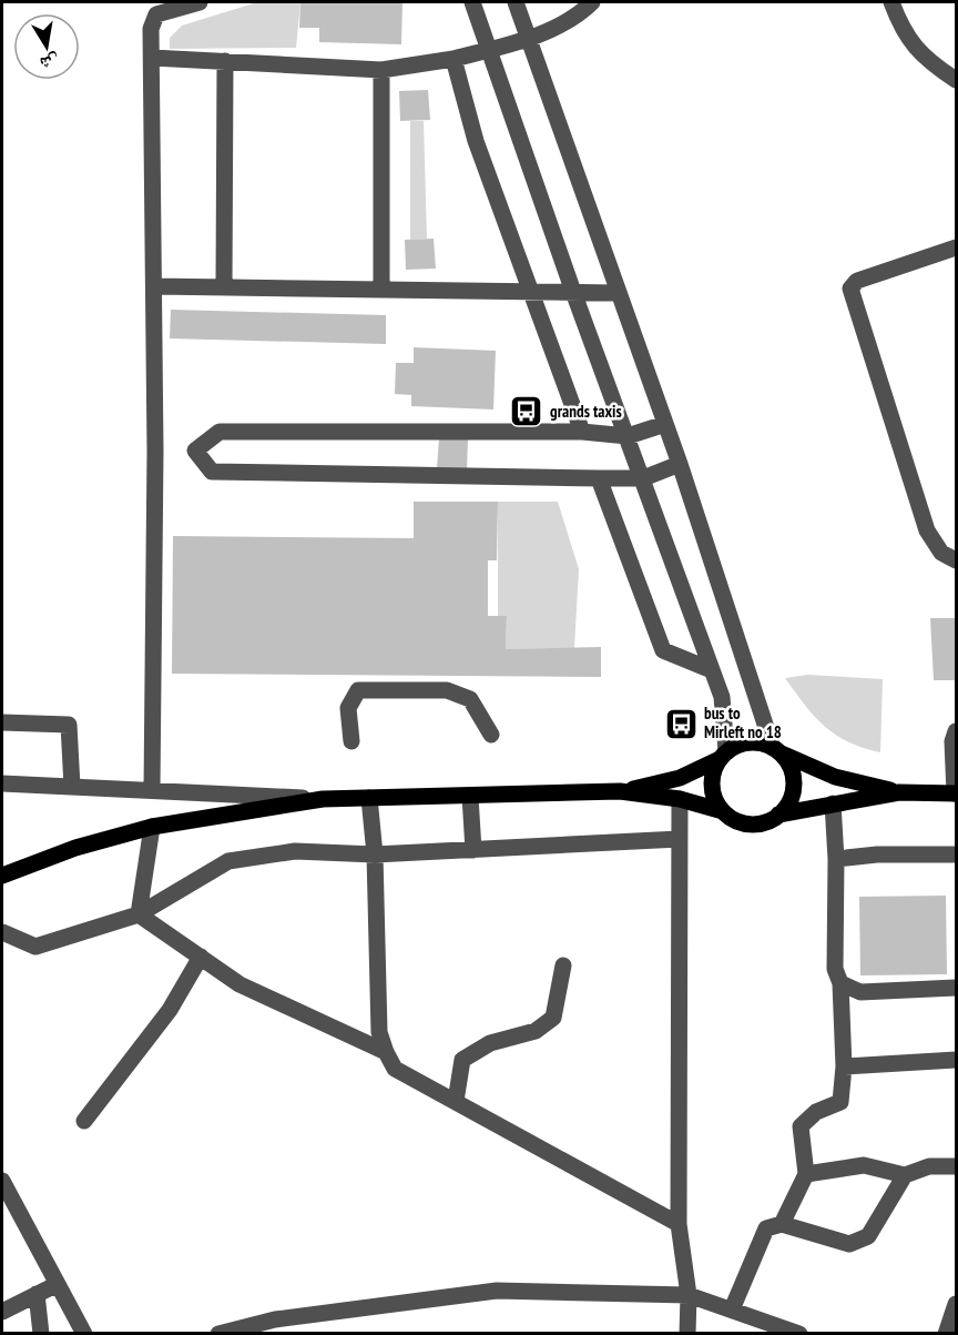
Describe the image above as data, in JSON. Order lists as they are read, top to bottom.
{
  "places": {
    "bus stop": ["grands taxis", "bus to Mirleft no 18"]
  },
  "north": "bottom"
}
